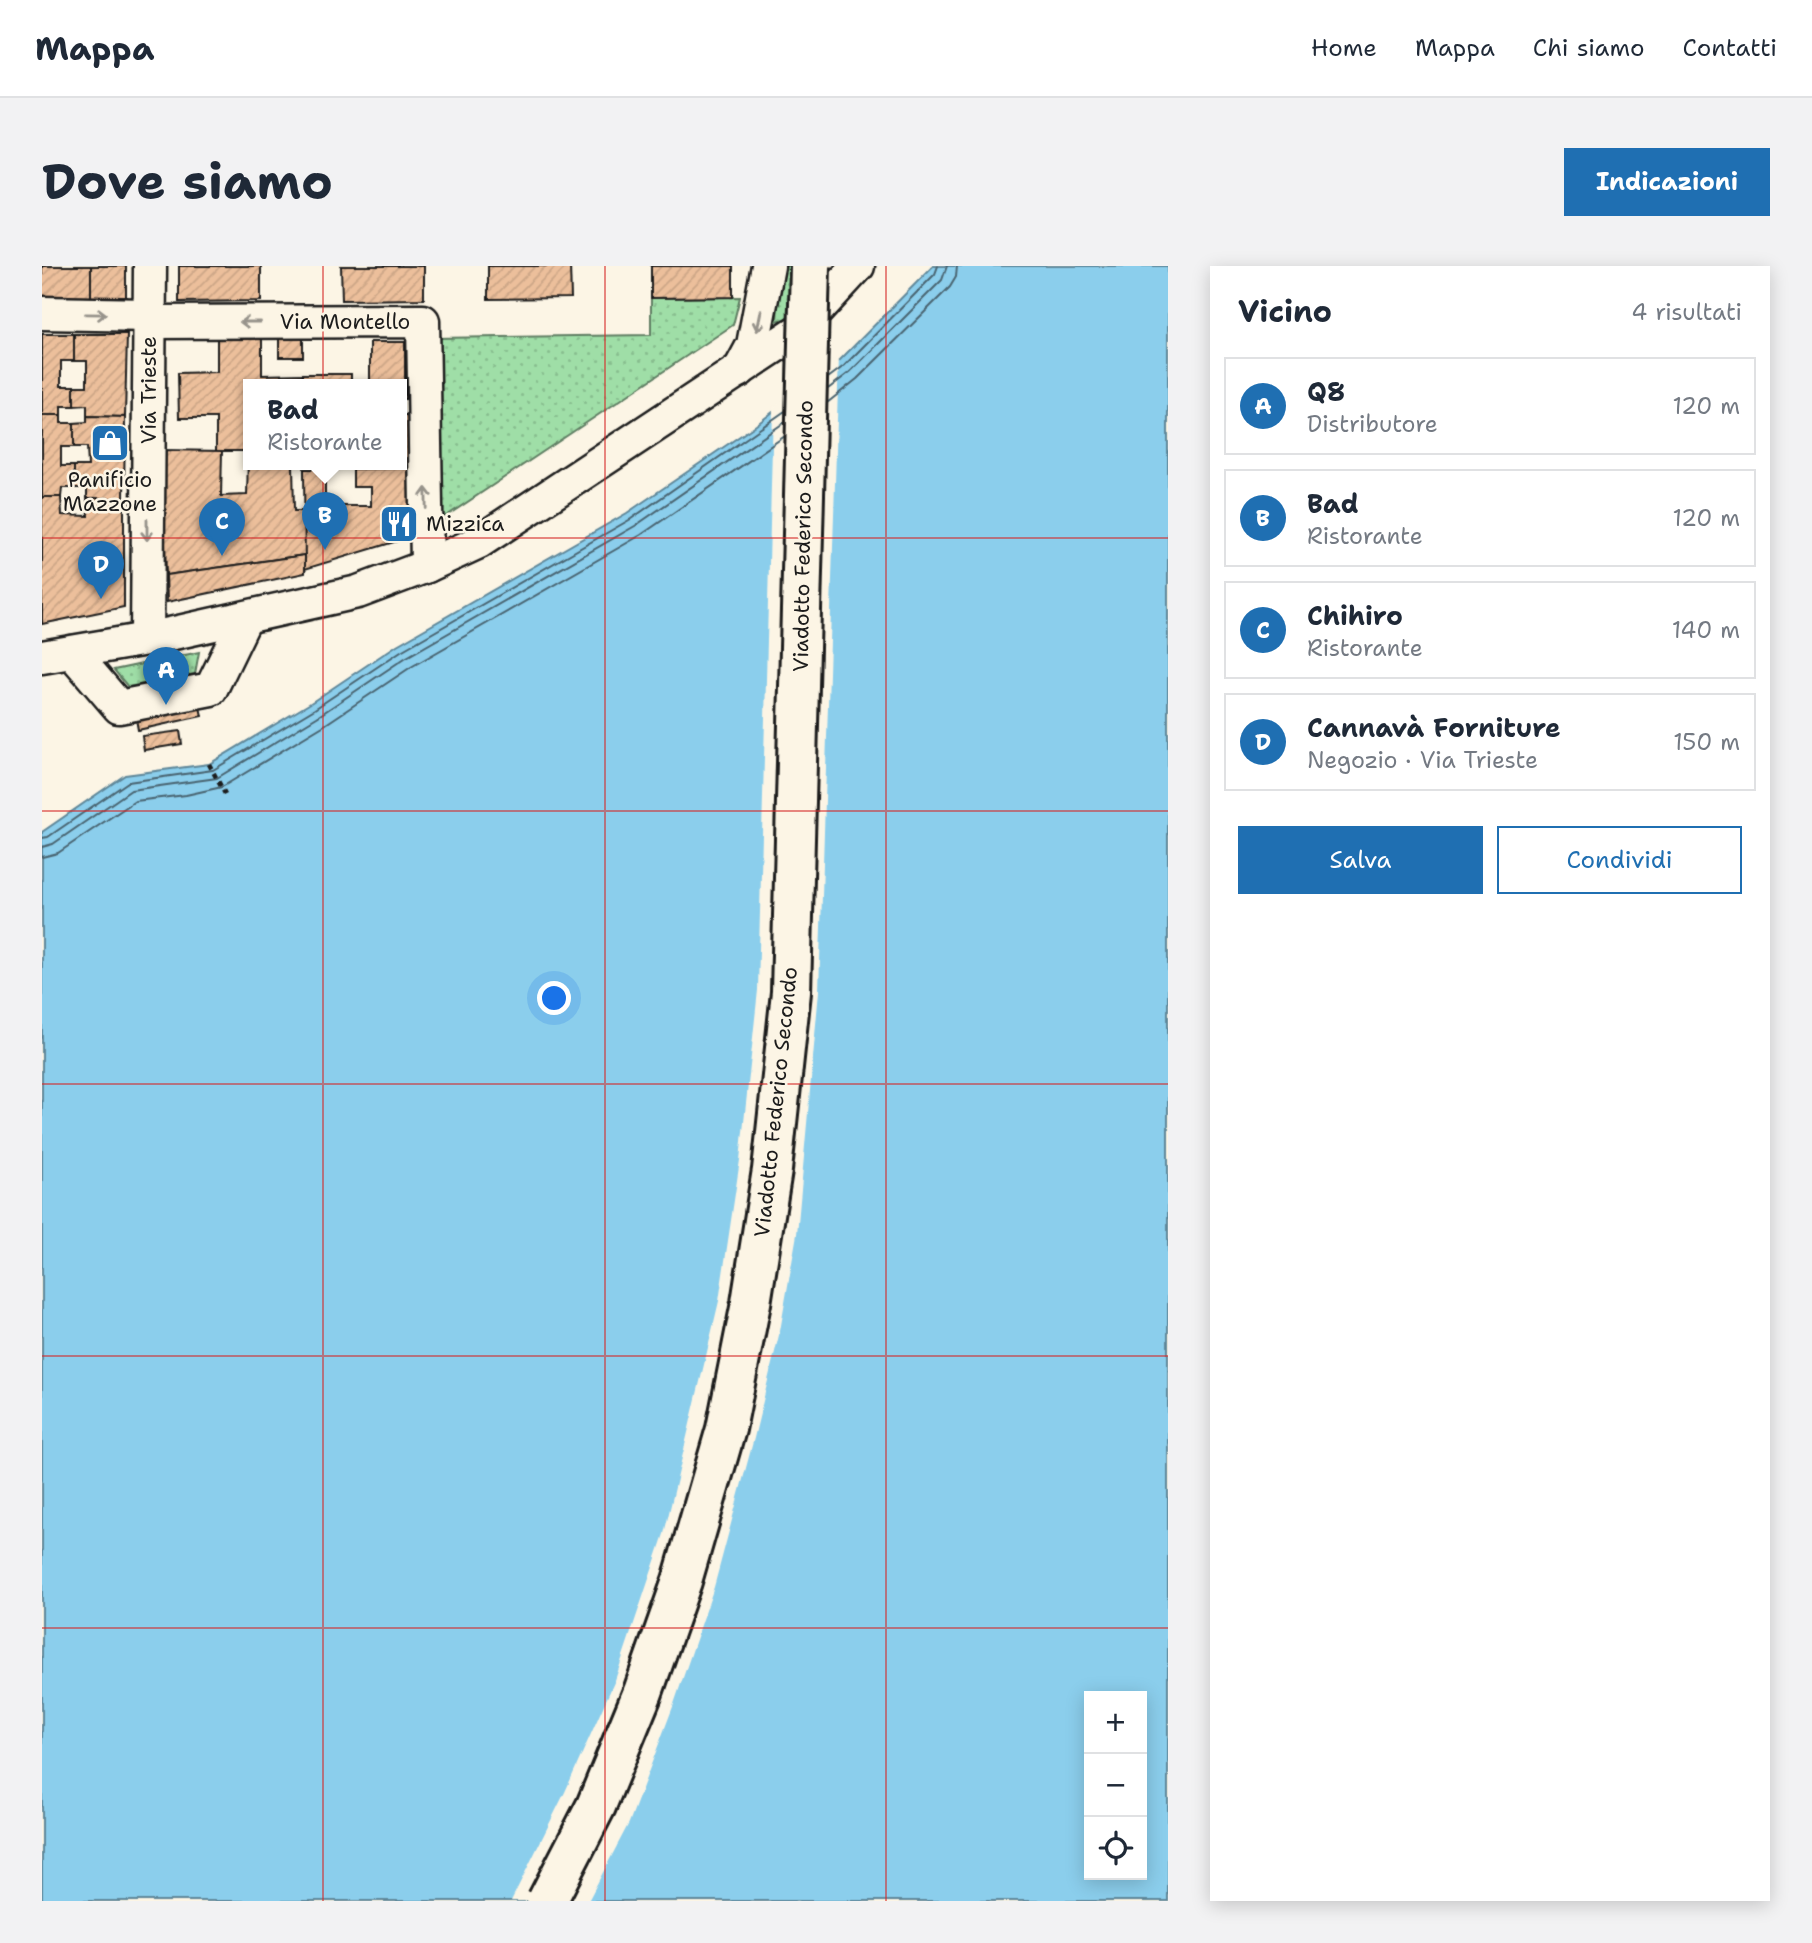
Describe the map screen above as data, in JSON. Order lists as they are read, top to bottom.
{
  "streets": {
    "main road": ["Viadotto Federico Secondo"],
    "street": ["Via Montello", "Via Trieste"]
  },
  "crossings": [
    ["Via Montello", "Via Trieste"]
  ],
  "one_way": ["Via Trieste"],
  "places": {
    "shop": ["Panificio Mazzone"],
    "restaurant": ["Mizzica"]
  },
  "page": {
    "header": "Mappa",
    "nav": [
      "Home",
      "Mappa",
      "Chi siamo",
      "Contatti"
    ],
    "buttons": [
      "Indicazioni",
      ["Salva", "Condividi"]
    ],
    "title": "Dove siamo",
    "heading": ["Vicino", "4 risultati"],
    "list": [
      {
        "mark": "A",
        "name": "Q8",
        "note": "Distributore",
        "value": "120 m"
      },
      {
        "mark": "B",
        "name": "Bad",
        "note": "Ristorante",
        "value": "120 m"
      },
      {
        "mark": "C",
        "name": "Chihiro",
        "note": "Ristorante",
        "value": "140 m"
      },
      {
        "mark": "D",
        "name": "Cannavà Forniture",
        "note": "Negozio · Via Trieste",
        "value": "150 m"
      }
    ],
    "popup": ["Bad", "Ristorante"],
    "pins": [
      "B",
      "C",
      "D",
      "A"
    ],
    "map_buttons": ["+", "−"]
  }
}
